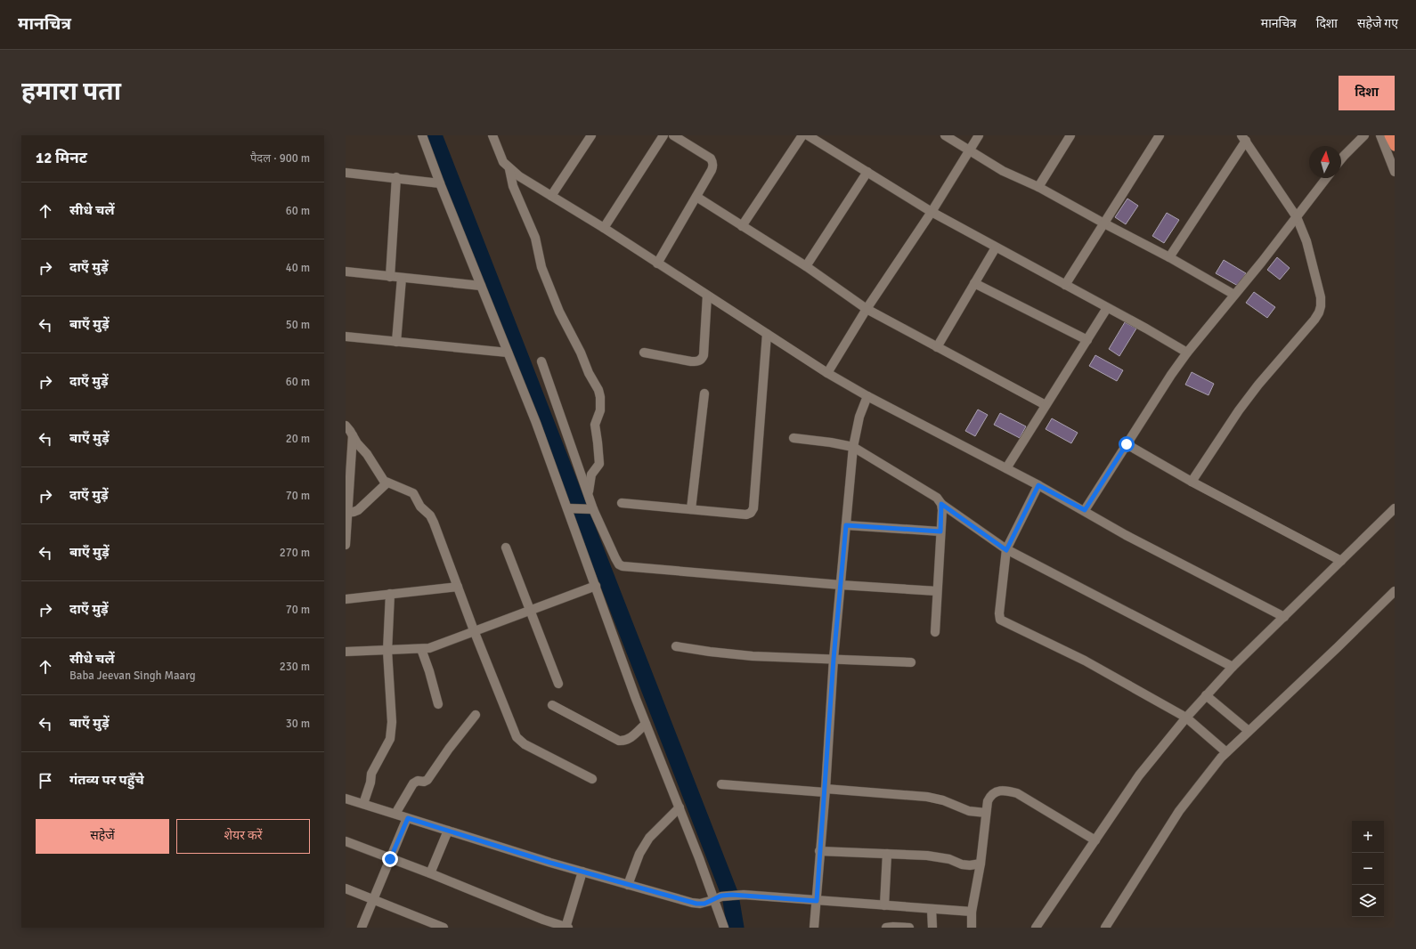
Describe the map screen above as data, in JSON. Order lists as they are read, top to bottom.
{
  "north": "top",
  "page": {
    "header": "मानचित्र",
    "nav": ["मानचित्र", "दिशा", "सहेजे गए"],
    "buttons": [
      "दिशा",
      ["सहेजें", "शेयर करें"]
    ],
    "title": "हमारा पता",
    "heading": ["12 मिनट", "पैदल · 900 m"],
    "list": [
      ["सीधे चलें", "60 m"],
      ["दाएँ मुड़ें", "40 m"],
      ["बाएँ मुड़ें", "50 m"],
      ["दाएँ मुड़ें", "60 m"],
      ["बाएँ मुड़ें", "20 m"],
      ["दाएँ मुड़ें", "70 m"],
      ["बाएँ मुड़ें", "270 m"],
      ["दाएँ मुड़ें", "70 m"],
      ["सीधे चलें", "Baba Jeevan Singh Maarg", "230 m"],
      ["बाएँ मुड़ें", "30 m"],
      "गंतव्य पर पहुँचे"
    ],
    "map_buttons": ["+", "−"]
  }
}
